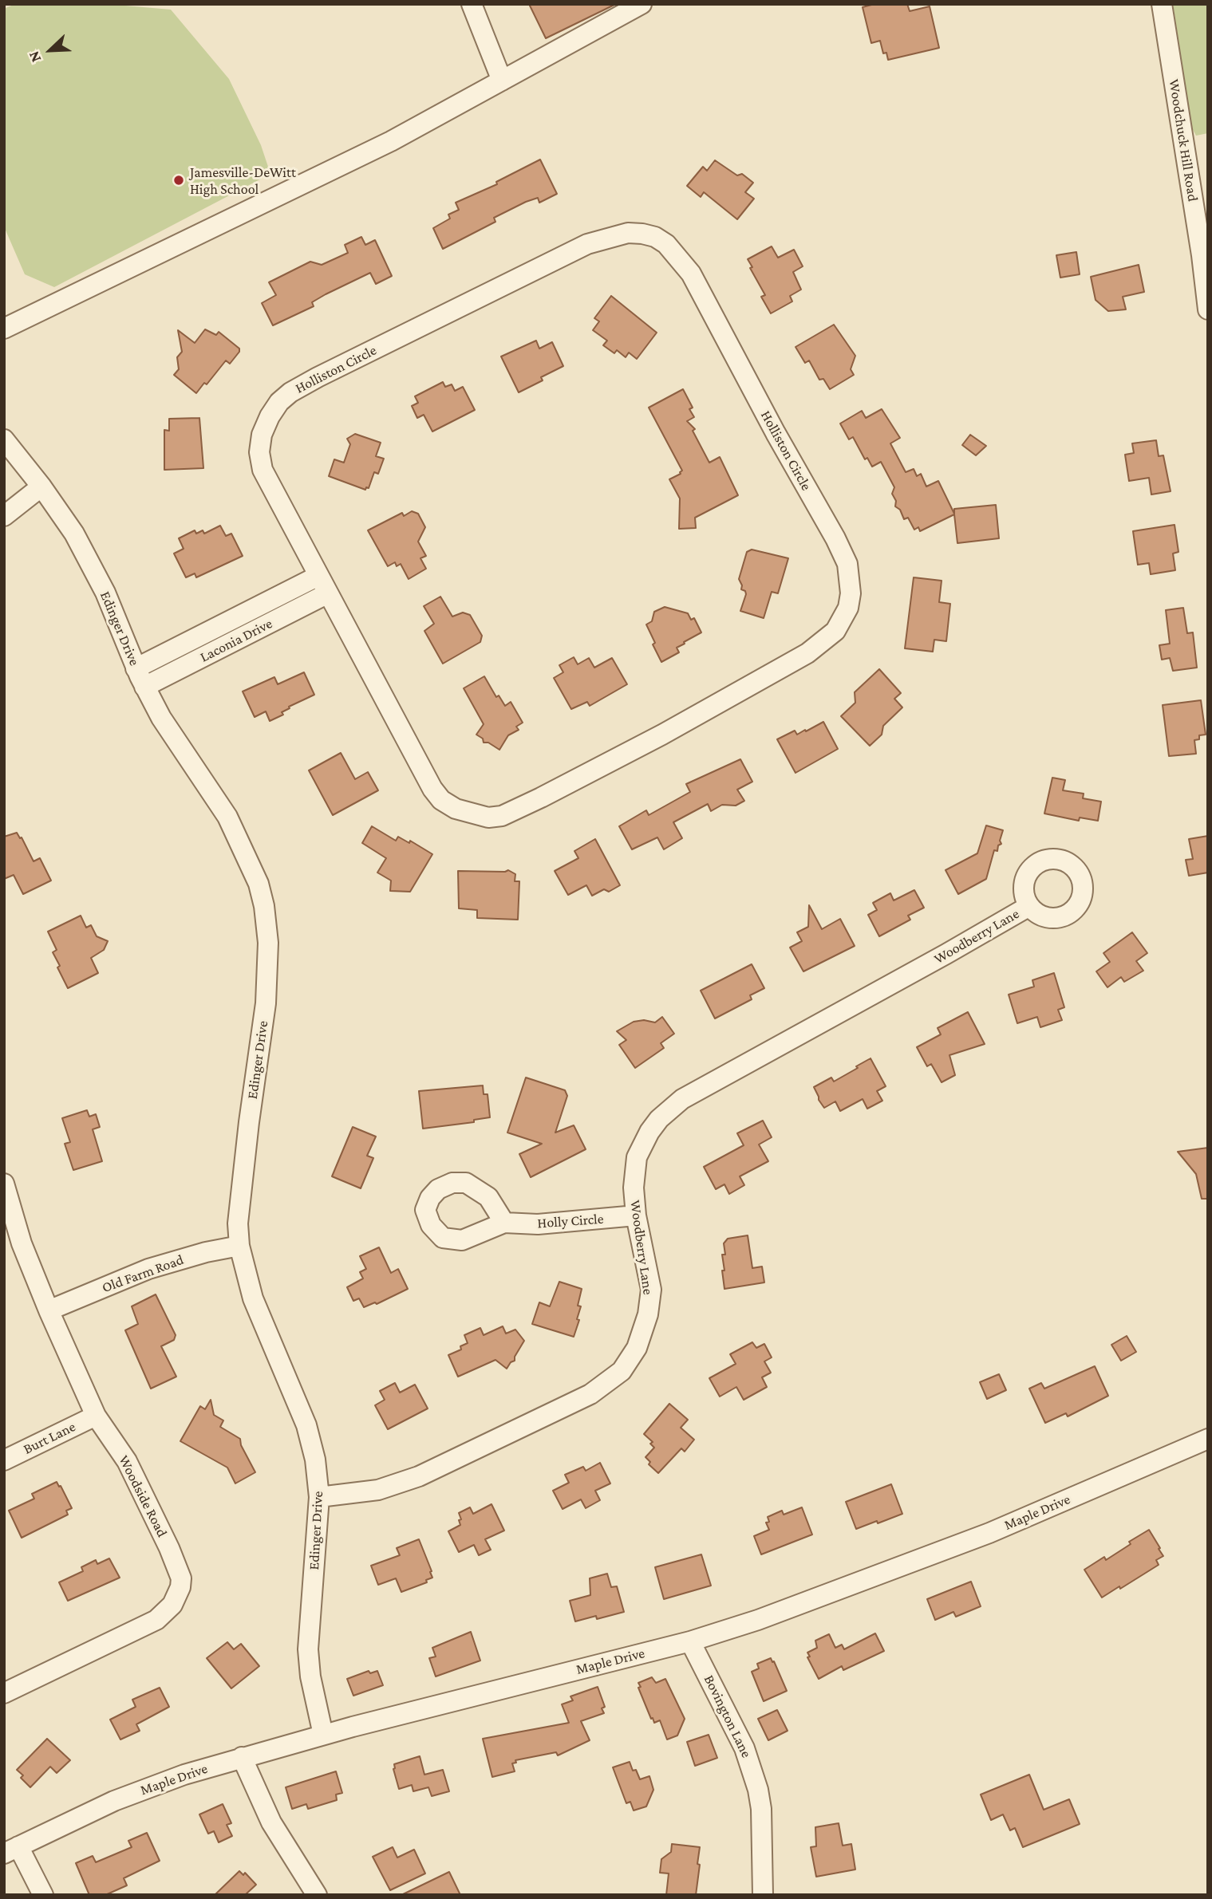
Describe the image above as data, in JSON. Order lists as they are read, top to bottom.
{
  "streets": {
    "street": [
      "Woodchuck Hill Road",
      "Holliston Circle",
      "Edinger Drive",
      "Laconia Drive",
      "Woodberry Lane",
      "Holly Circle",
      "Old Farm Road",
      "Burt Lane",
      "Woodside Road",
      "Maple Drive",
      "Bovington Lane"
    ]
  },
  "crossings": [
    ["Holliston Circle", "Laconia Drive"],
    ["Edinger Drive", "Laconia Drive"],
    ["Edinger Drive", "Woodberry Lane"],
    ["Edinger Drive", "Old Farm Road"],
    ["Edinger Drive", "Maple Drive"],
    ["Woodberry Lane", "Holly Circle"],
    ["Old Farm Road", "Woodside Road"],
    ["Burt Lane", "Woodside Road"],
    ["Maple Drive", "Bovington Lane"]
  ],
  "places": ["Jamesville-DeWitt High School"],
  "north": "bottom left"
}
